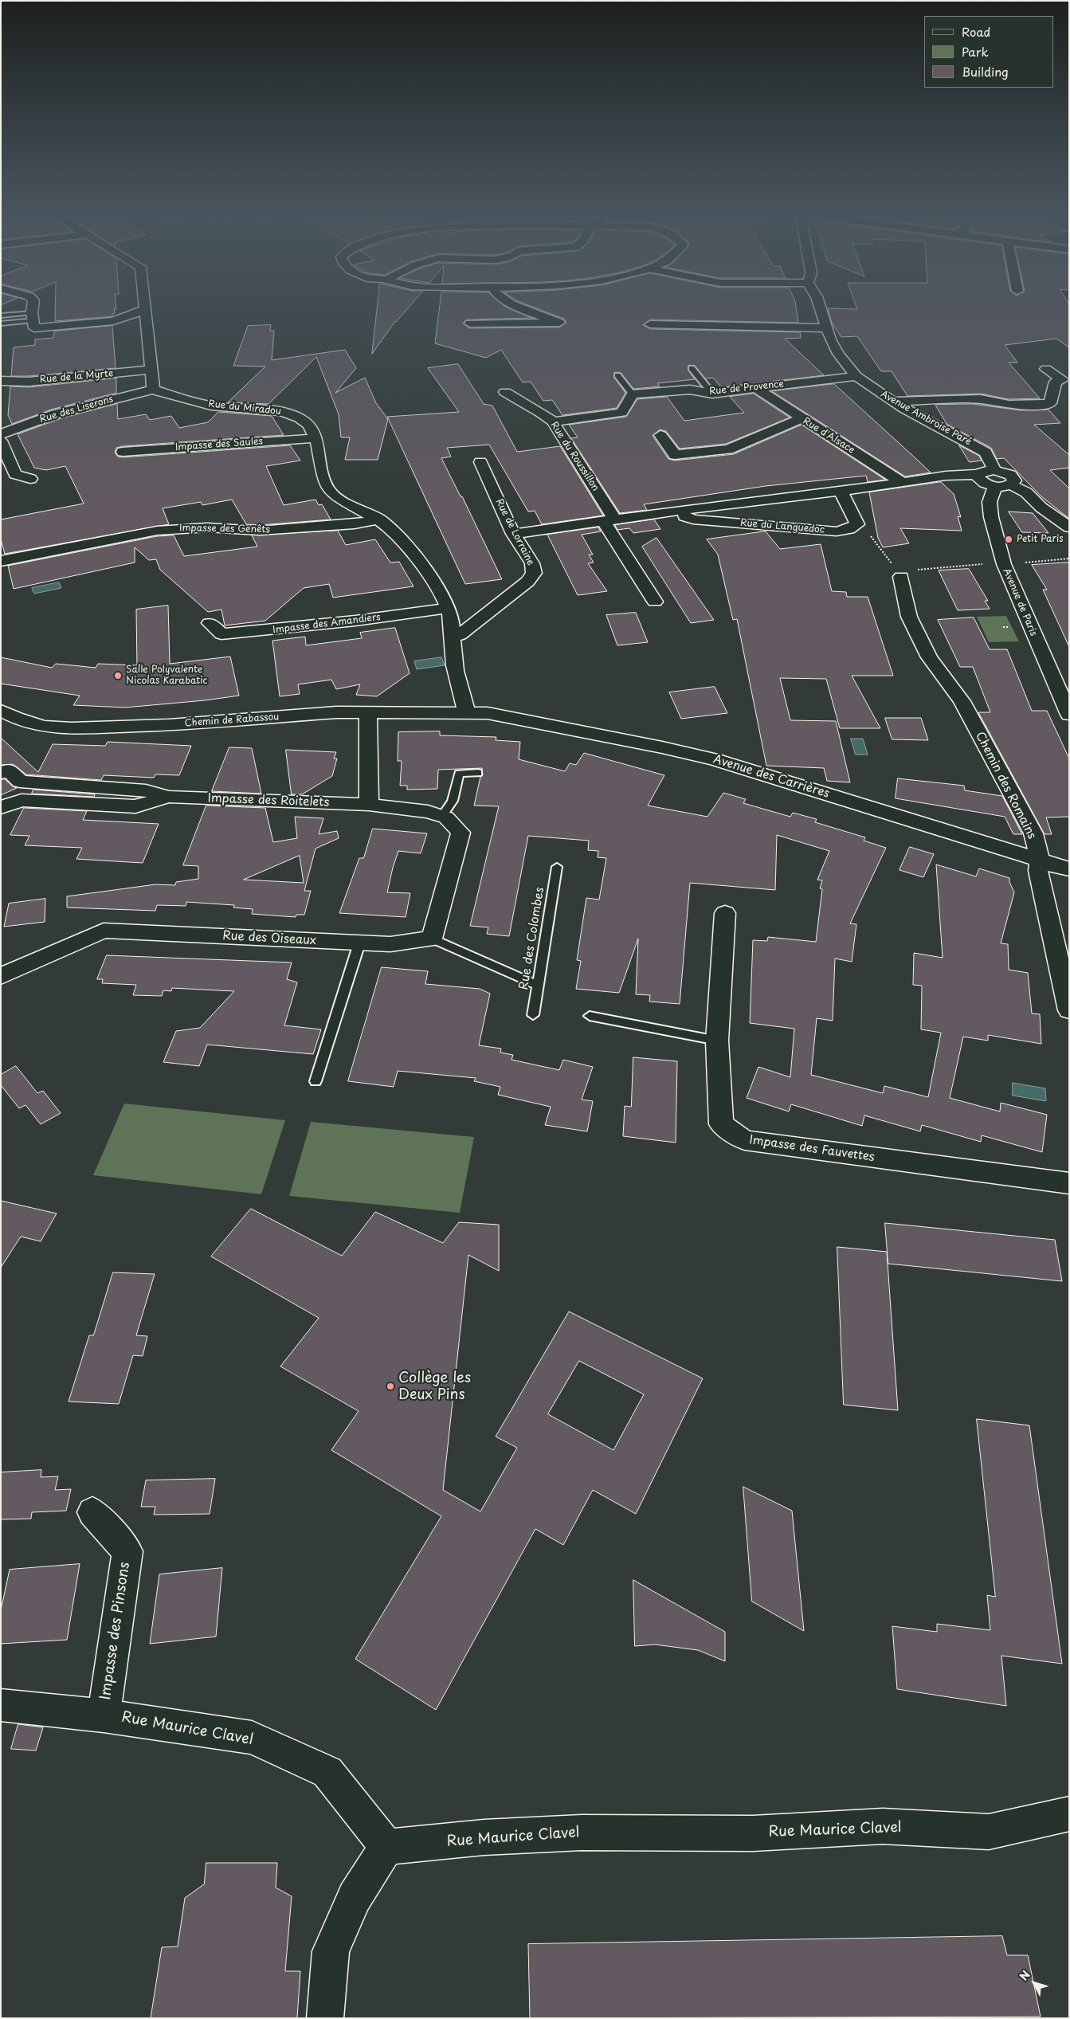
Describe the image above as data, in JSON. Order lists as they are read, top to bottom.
{
  "streets": {
    "street": [
      "Rue de la Myrte",
      "Rue de Provence",
      "Rue du Miradou",
      "Rue des Liserons",
      "Avenue Ambroise Paré",
      "Rue d'Alsace",
      "Impasse des Saules",
      "Rue du Roussillon",
      "Rue du Languedoc",
      "Impasse des Genêts",
      "Rue de Lorraine",
      "Avenue de Paris",
      "Impasse des Amandiers",
      "Chemin de Rabassou",
      "Avenue des Carrières",
      "Chemin des Romains",
      "Impasse des Roitelets",
      "Rue des Oiseaux",
      "Impasse des Fauvettes",
      "Impasse des Pinsons",
      "Rue Maurice Clavel"
    ],
    "lane": ["Rue des Colombes"]
  },
  "crossings": [
    ["Rue de la Myrte", "Rue du Miradou"],
    ["Rue de la Myrte", "Rue des Liserons"],
    ["Rue de Provence", "Avenue Ambroise Paré"],
    ["Rue de Provence", "Rue d'Alsace"],
    ["Rue du Miradou", "Rue des Liserons"],
    ["Rue du Miradou", "Impasse des Saules"],
    ["Rue du Miradou", "Impasse des Genêts"],
    ["Rue du Miradou", "Rue de Lorraine"],
    ["Rue du Miradou", "Impasse des Amandiers"],
    ["Rue du Miradou", "Chemin de Rabassou"],
    ["Rue du Miradou", "Avenue des Carrières"],
    ["Avenue Ambroise Paré", "Rue du Languedoc"],
    ["Rue d'Alsace", "Rue du Languedoc"],
    ["Rue du Roussillon", "Rue du Languedoc"],
    ["Rue du Languedoc", "Rue de Lorraine"],
    ["Chemin de Rabassou", "Avenue des Carrières"],
    ["Avenue des Carrières", "Chemin des Romains"],
    ["Impasse des Pinsons", "Rue Maurice Clavel"]
  ],
  "places": ["Petit Paris", "Salle Polyvalente Nicolas Karabatic", "Collège les Deux Pins"],
  "legend": ["Road", "Park", "Building"],
  "north": "top left"
}
